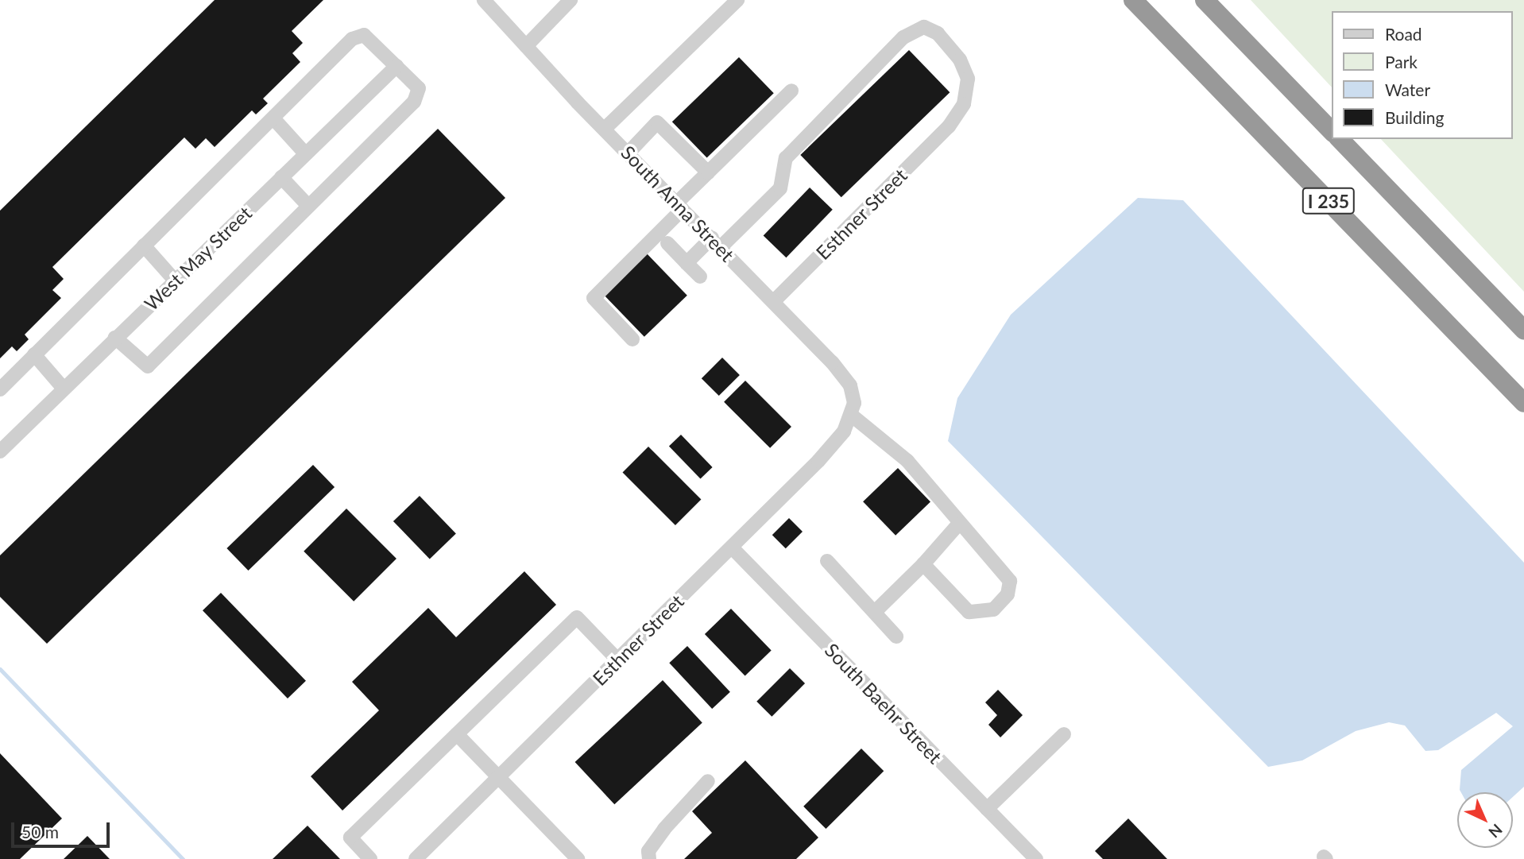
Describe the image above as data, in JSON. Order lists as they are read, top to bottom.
{
  "streets": {
    "highway": ["I 235"],
    "street": [
      "South Anna Street",
      "Esthner Street",
      "West May Street",
      "South Baehr Street"
    ]
  },
  "crossings": [
    ["South Anna Street", "Esthner Street"],
    ["Esthner Street", "South Baehr Street"]
  ],
  "legend": [
    "Road",
    "Park",
    "Water",
    "Building"
  ],
  "scale_bar": "50 m",
  "north": "bottom right"
}
